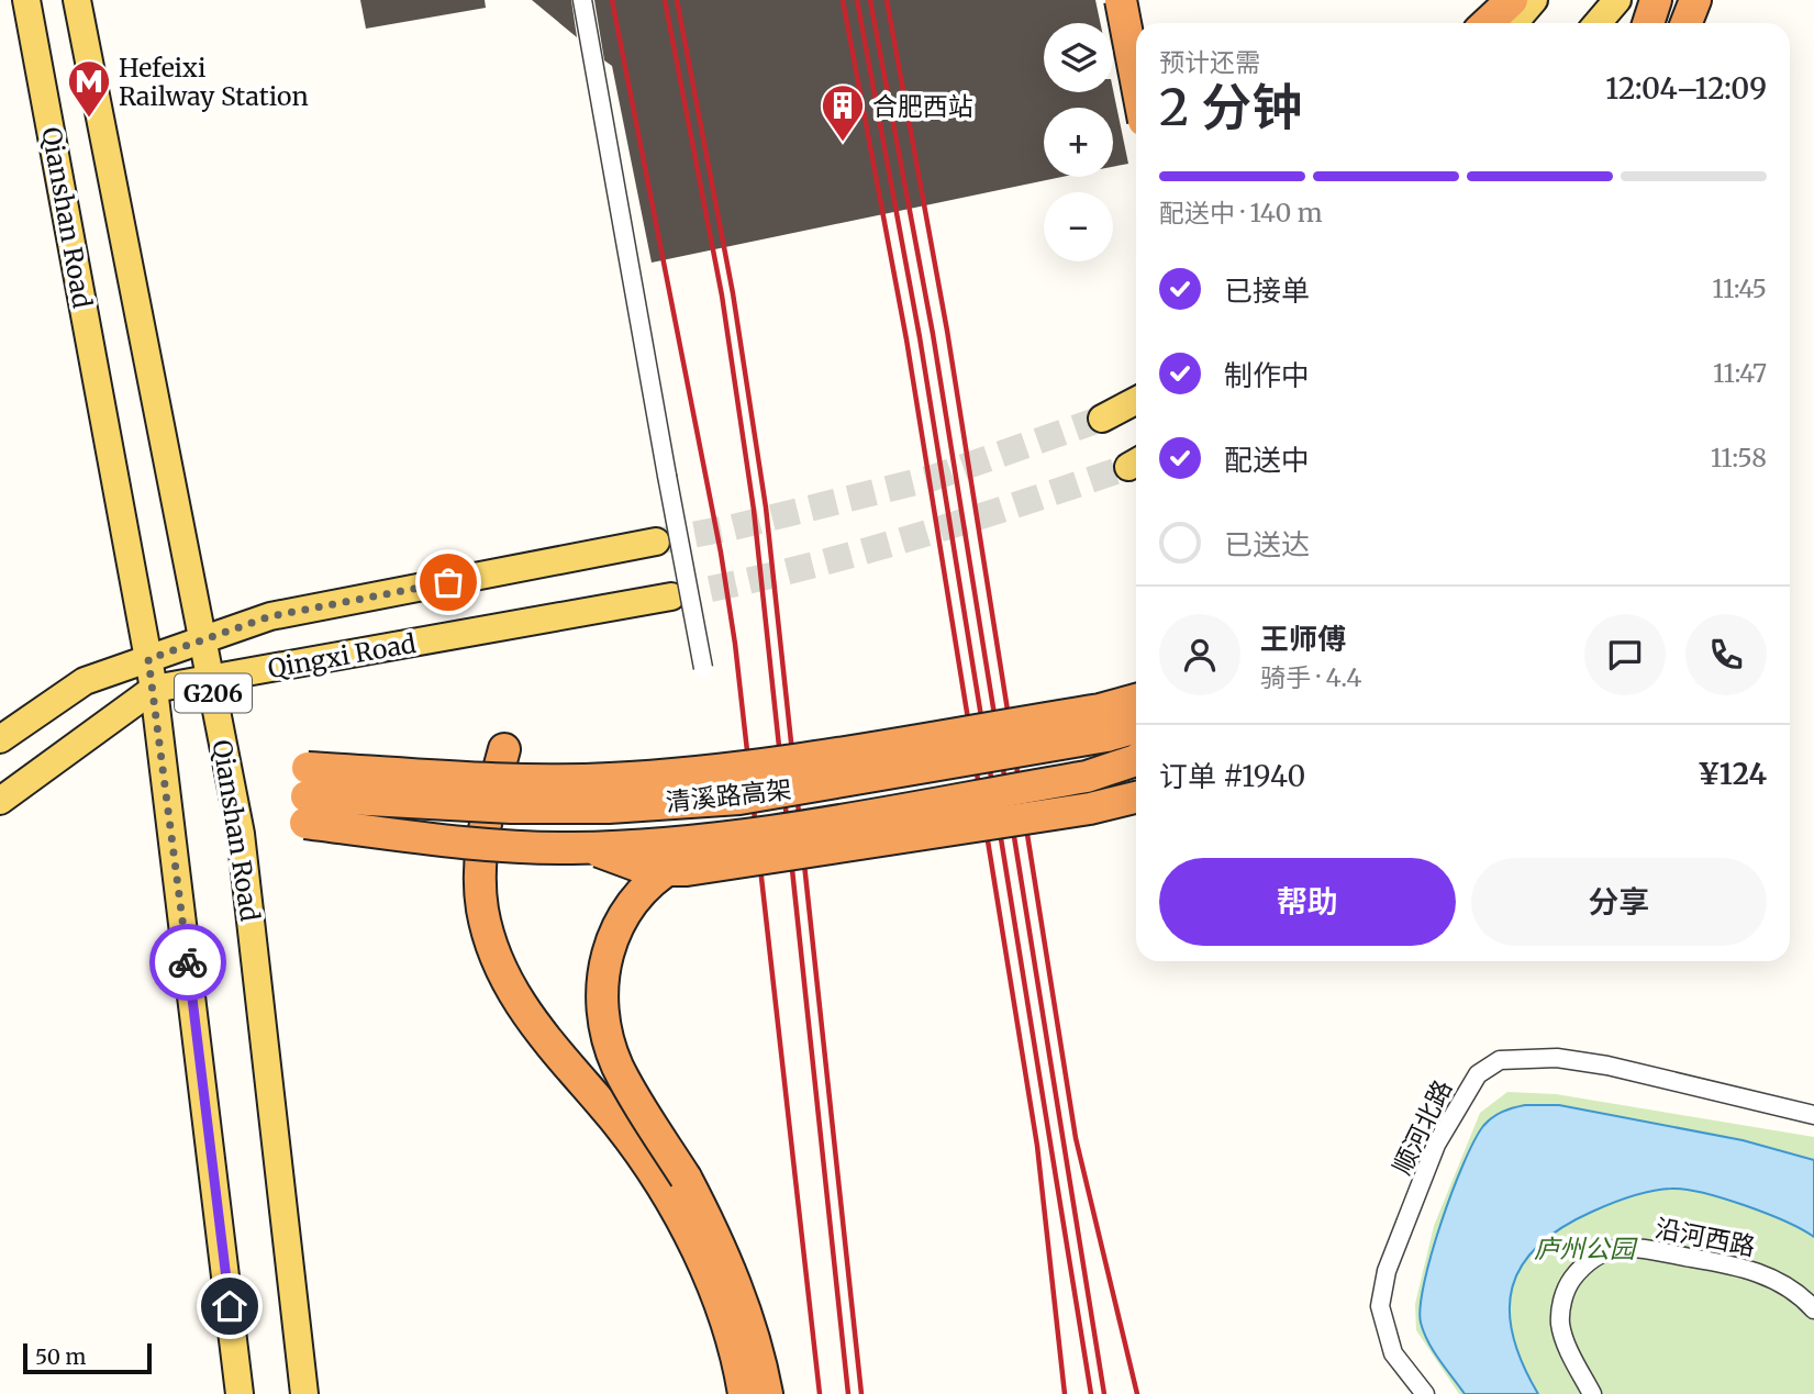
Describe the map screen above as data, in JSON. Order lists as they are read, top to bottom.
{
  "streets": {
    "highway": ["清溪路高架"],
    "main road": ["Qianshan Road", "Qingxi Road", "G206"],
    "street": ["顺河北路", "沿河西路"]
  },
  "crossings": [
    ["Qianshan Road", "Qingxi Road"]
  ],
  "parks": ["庐州公园"],
  "places": {
    "metro station": ["Hefeixi Railway Station"],
    "building": ["合肥西站"]
  },
  "scale_bar": "50 m",
  "page": {
    "map_buttons": ["+", "−"],
    "heading": ["2 分钟", "预计还需", "12:04–12:09"],
    "panel": [
      "王师傅",
      "骑手 · 4.4",
      "订单 #1940",
      "¥124"
    ],
    "bar": "配送中 · 140 m",
    "list": [
      ["已接单", "11:45"],
      ["制作中", "11:47"],
      ["配送中", "11:58"],
      "已送达"
    ],
    "buttons": ["帮助", "分享"],
    "scale": "50 m"
  }
}
